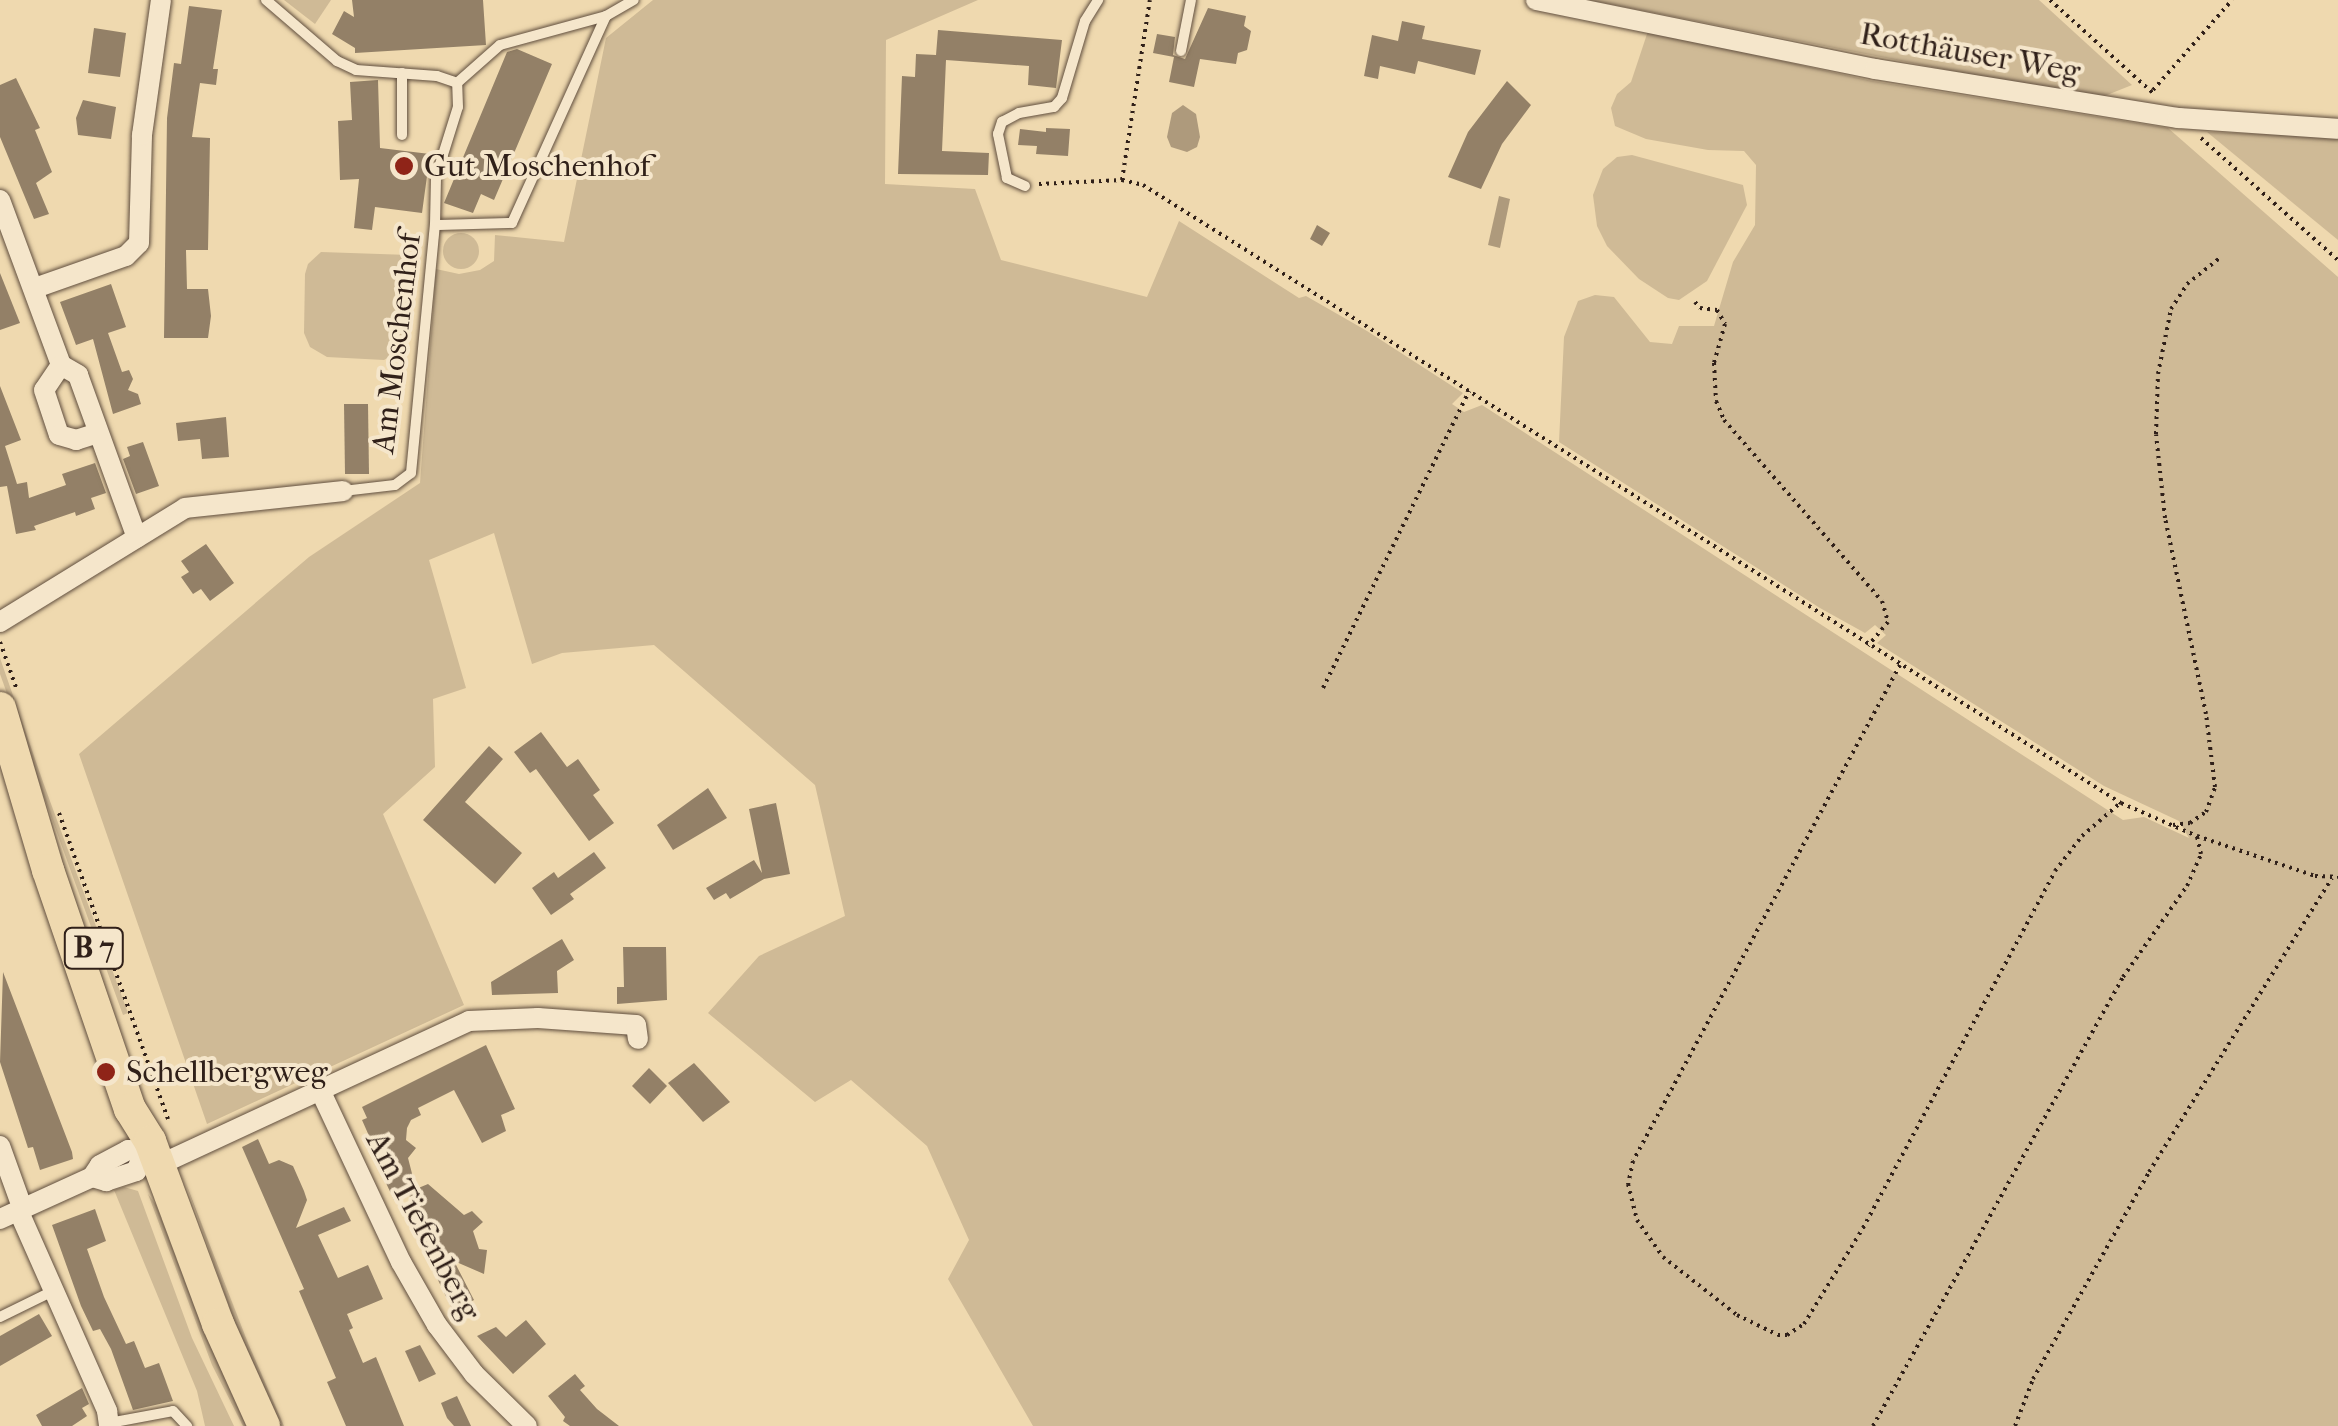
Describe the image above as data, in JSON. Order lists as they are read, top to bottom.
{
  "streets": {
    "main road": ["B 7"],
    "street": ["Rotthäuser Weg", "Am Moschenhof", "Am Tiefenberg"]
  },
  "places": ["Gut Moschenhof", "Schellbergweg"]
}
